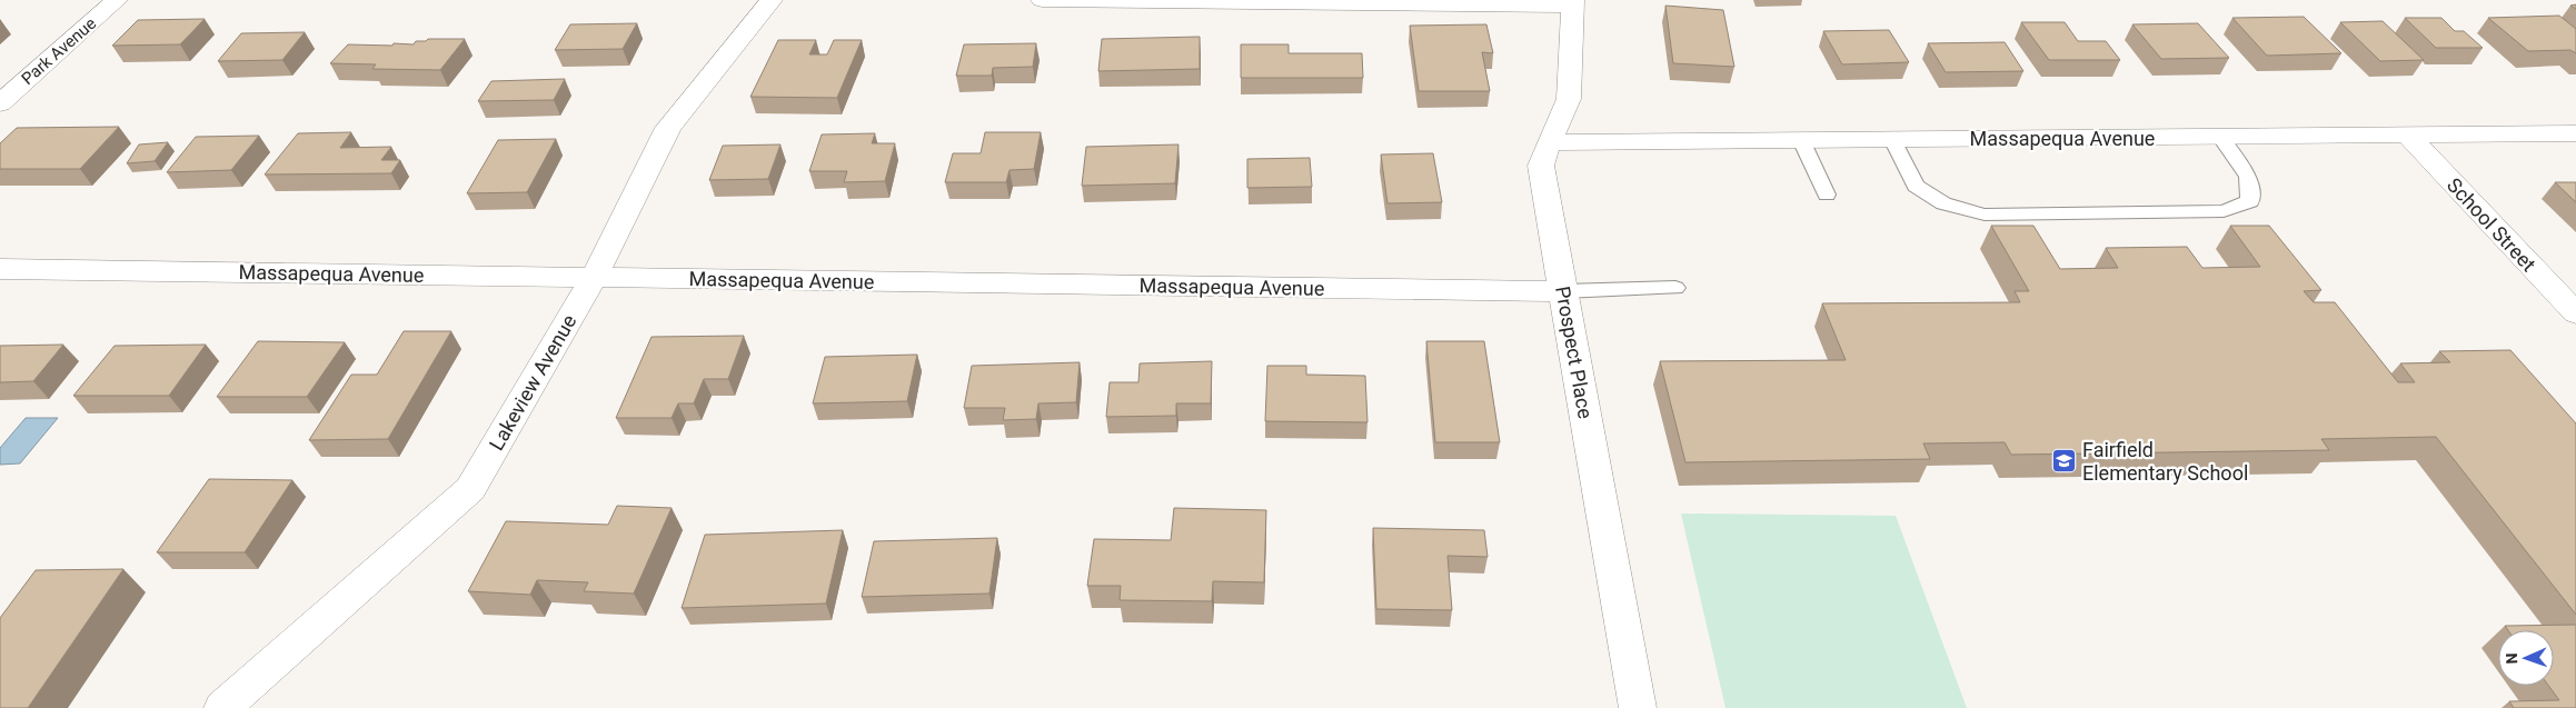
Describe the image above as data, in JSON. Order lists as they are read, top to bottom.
{
  "streets": {
    "street": [
      "Park Avenue",
      "Massapequa Avenue",
      "School Street",
      "Prospect Place",
      "Lakeview Avenue"
    ]
  },
  "crossings": [
    ["Massapequa Avenue", "School Street"],
    ["Massapequa Avenue", "Prospect Place"],
    ["Massapequa Avenue", "Lakeview Avenue"]
  ],
  "places": {
    "school or university": ["Fairfield Elementary School"]
  },
  "north": "left"
}
